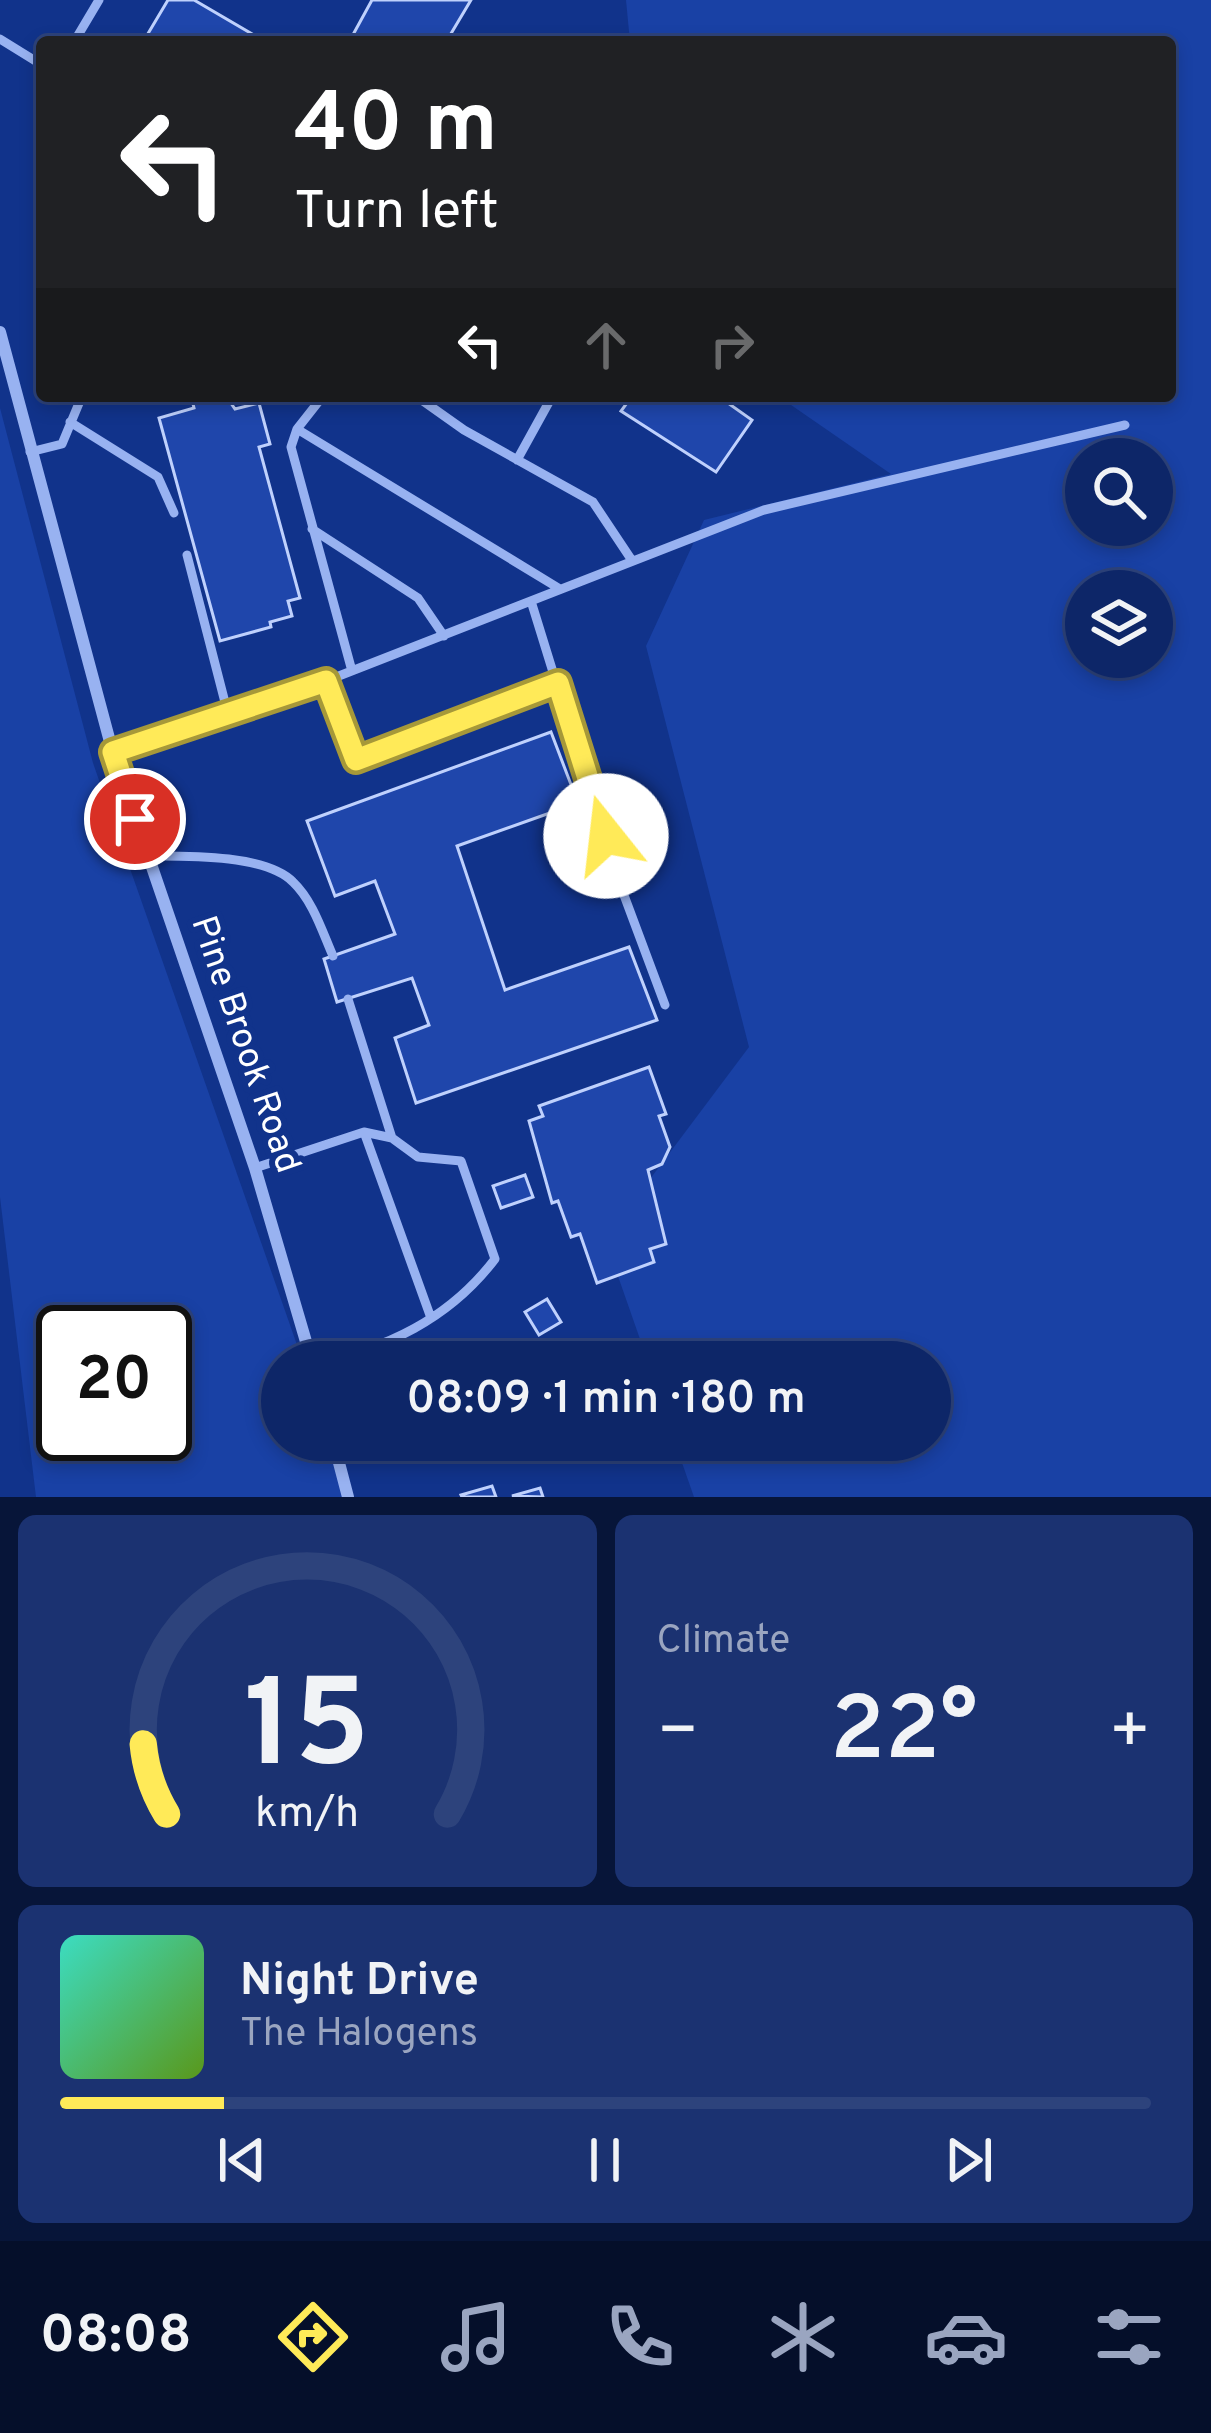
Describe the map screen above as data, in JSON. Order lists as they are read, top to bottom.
{
  "streets": {
    "street": ["Pine Brook Road"]
  },
  "page": {
    "turn": ["40 m", "Turn left"],
    "limit": "20",
    "trip": "08:09 · 1 min · 180 m",
    "tile": "Climate",
    "heat": ["−", "22°", "+"],
    "song": ["Night Drive", "The Halogens"],
    "tabs": "08:08",
    "gauge": ["15", "km/h"]
  }
}
